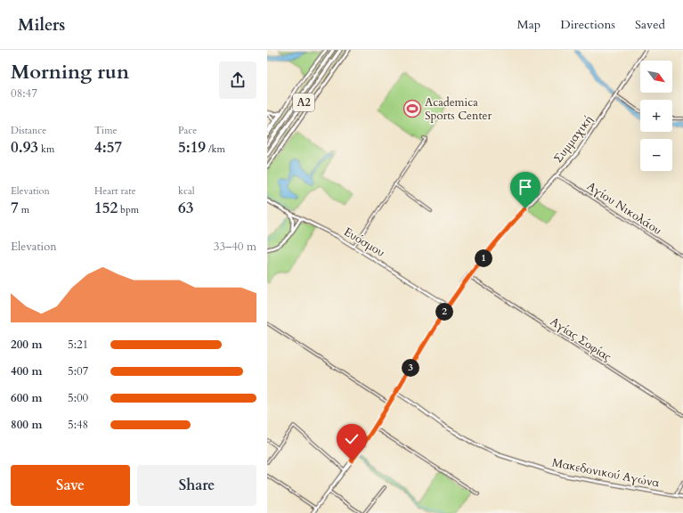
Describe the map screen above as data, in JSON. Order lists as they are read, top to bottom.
{
  "streets": {
    "highway": ["Α2"],
    "street": [
      "Συμμαχική",
      "Αγίου Νικολάου",
      "Ευόσμου",
      "Αγίας Σοφίας",
      "Μακεδονικού Αγώνα"
    ]
  },
  "crossings": [
    ["Συμμαχική", "Αγίου Νικολάου"],
    ["Συμμαχική", "Ευόσμου"],
    ["Συμμαχική", "Αγίας Σοφίας"],
    ["Συμμαχική", "Μακεδονικού Αγώνα"]
  ],
  "places": {
    "sports": ["Academica Sports Center"]
  },
  "north": "bottom right",
  "page": {
    "header": "Milers",
    "nav": ["Map", "Directions", "Saved"],
    "heading": ["Morning run", "08:47"],
    "map_buttons": ["+", "−"],
    "stats": [
      ["Distance", "0.93 km"],
      ["Time", "4:57"],
      ["Pace", "5:19 /km"],
      ["Elevation", "7 m"],
      ["Heart rate", "152 bpm"],
      ["kcal", "63"]
    ],
    "chart": ["Elevation", "33–40 m"],
    "pins": ["1", "2", "3"],
    "list": [
      {
        "name": "200 m",
        "note": "5:21"
      },
      {
        "name": "400 m",
        "note": "5:07"
      },
      {
        "name": "600 m",
        "note": "5:00"
      },
      {
        "name": "800 m",
        "note": "5:48"
      }
    ],
    "buttons": ["Save", "Share"]
  }
}
